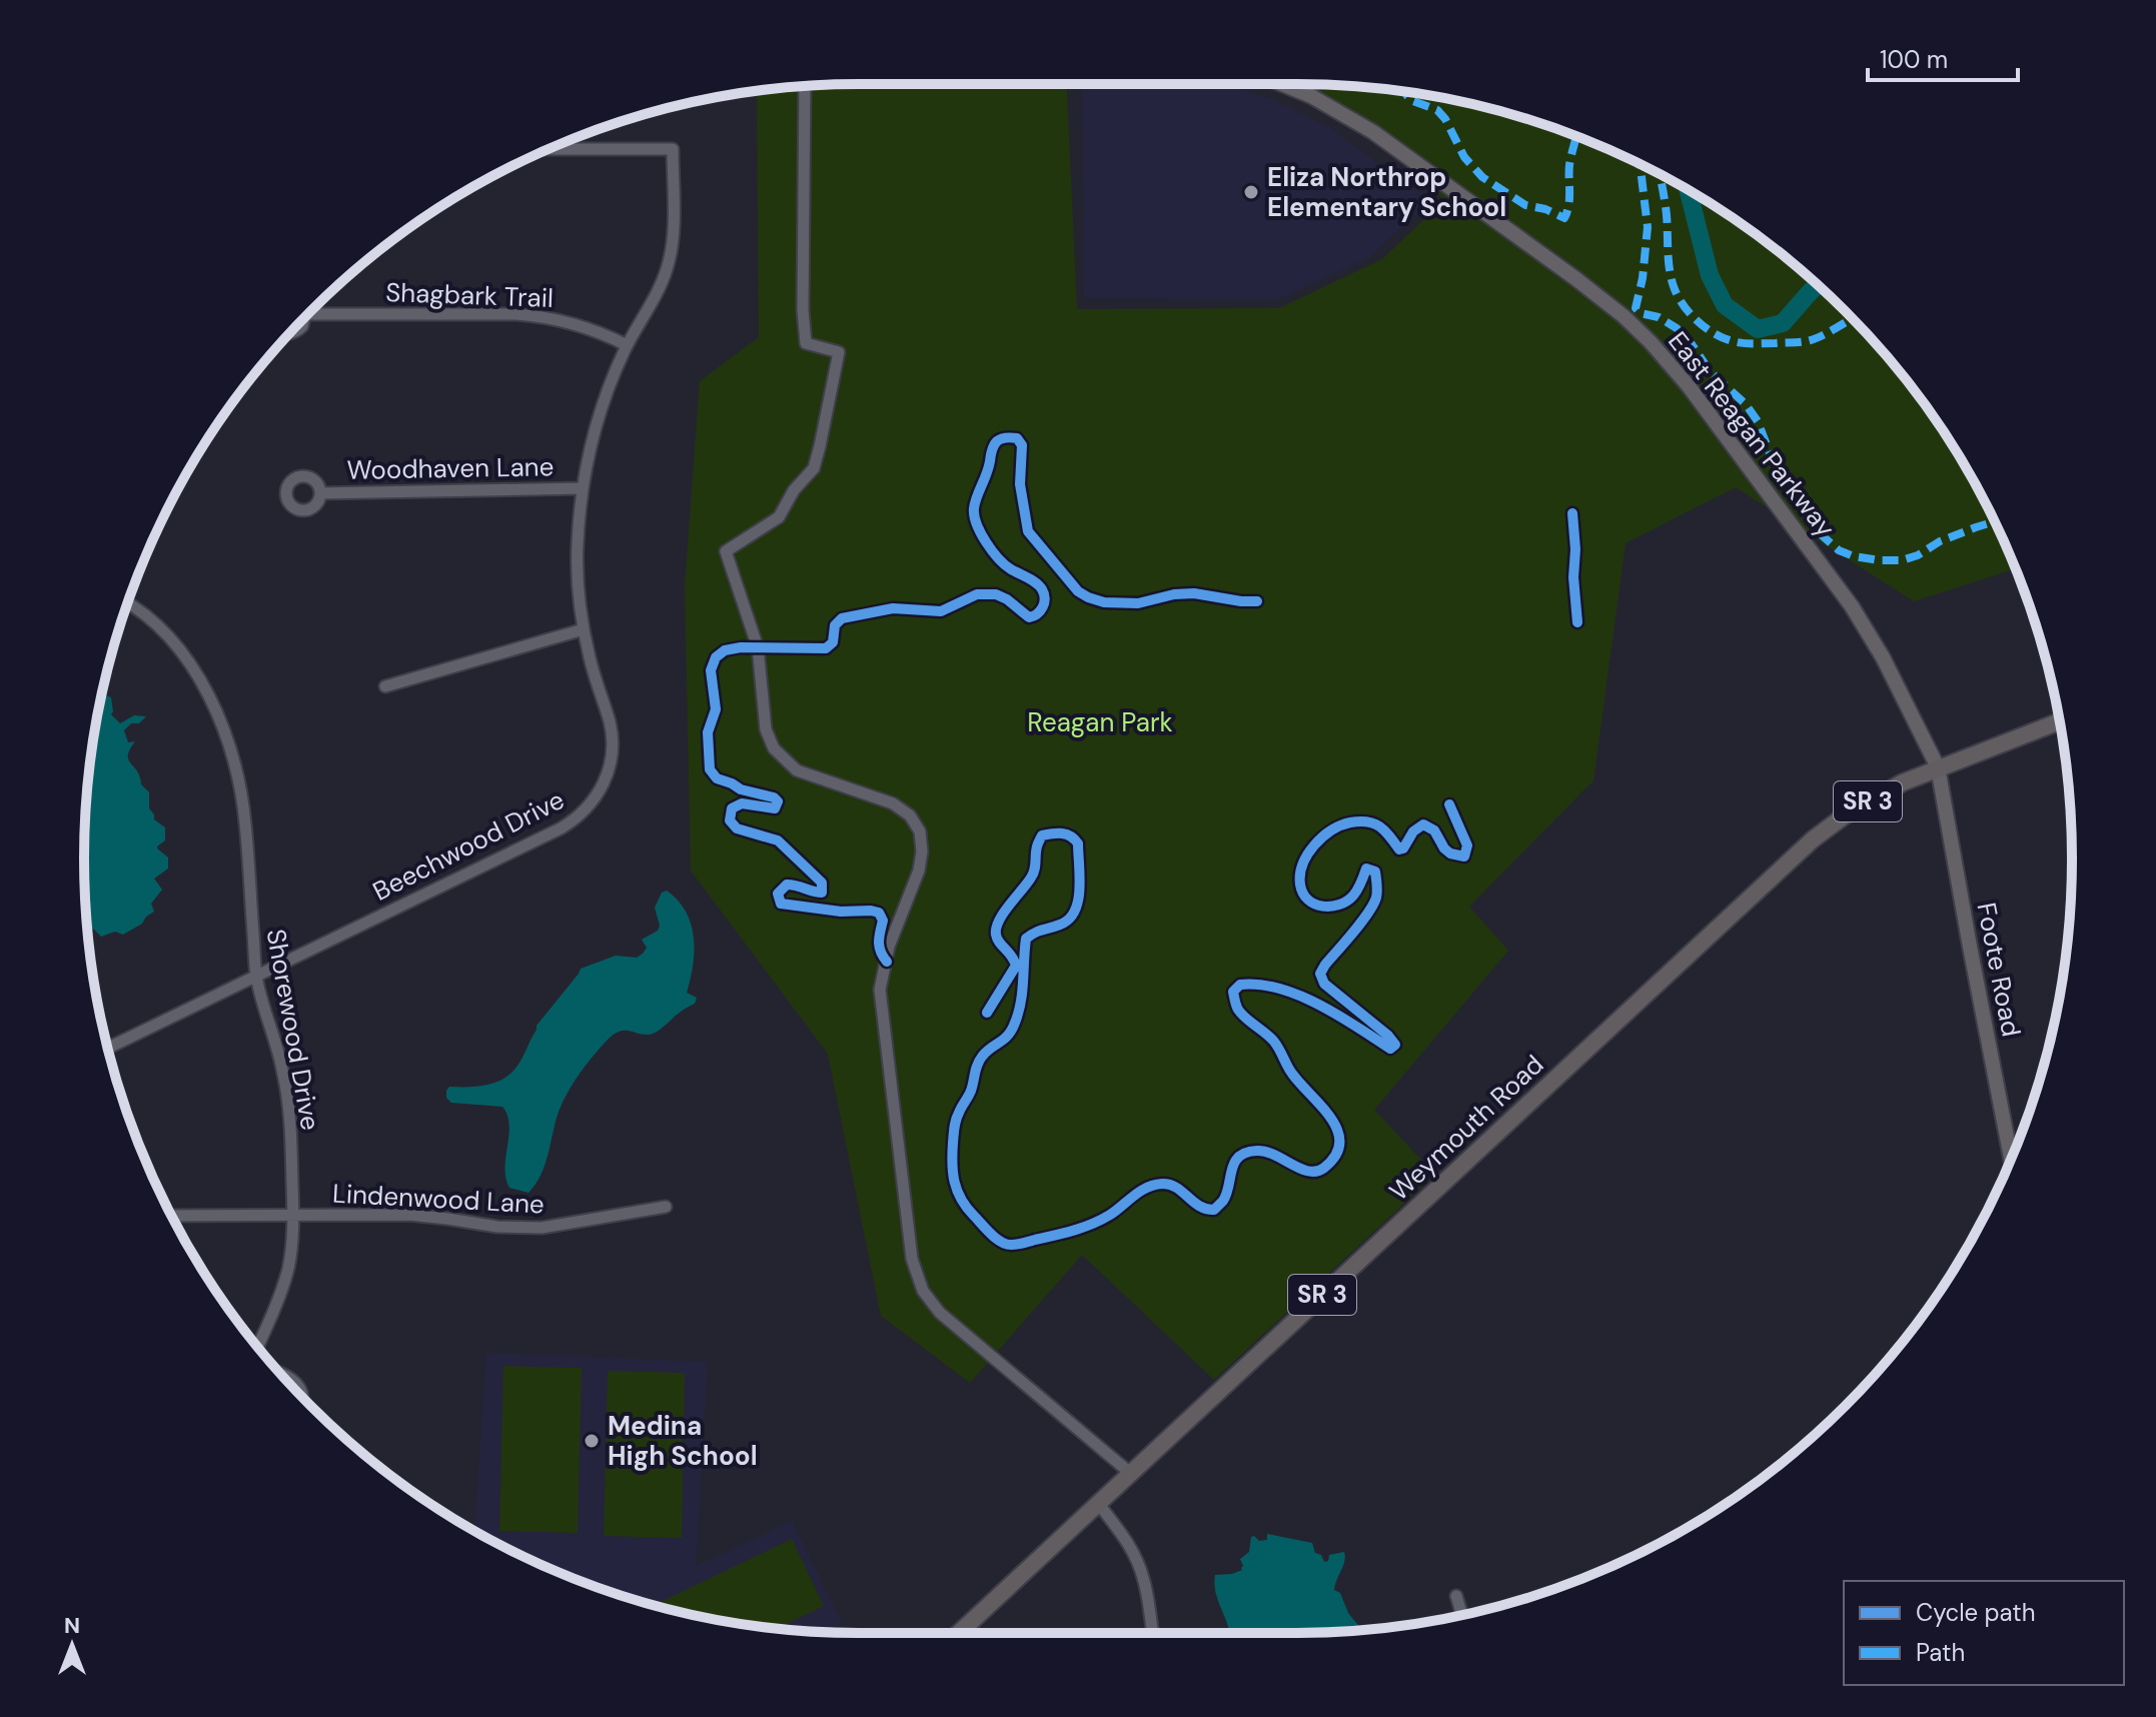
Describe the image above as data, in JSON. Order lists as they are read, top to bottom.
{
  "streets": {
    "main road": ["SR 3", "Weymouth Road"],
    "street": [
      "Shagbark Trail",
      "East Reagan Parkway",
      "Woodhaven Lane",
      "Beechwood Drive",
      "Foote Road",
      "Shorewood Drive",
      "Lindenwood Lane"
    ]
  },
  "crossings": [
    ["Shagbark Trail", "Beechwood Drive"],
    ["East Reagan Parkway", "Foote Road"],
    ["East Reagan Parkway", "Weymouth Road"],
    ["Woodhaven Lane", "Beechwood Drive"],
    ["Beechwood Drive", "Shorewood Drive"],
    ["Foote Road", "Weymouth Road"],
    ["Shorewood Drive", "Lindenwood Lane"]
  ],
  "parks": ["Reagan Park"],
  "places": ["Eliza Northrop Elementary School", "Medina High School"],
  "legend": ["Cycle path", "Path"],
  "scale_bar": "100 m",
  "north": "top"
}
